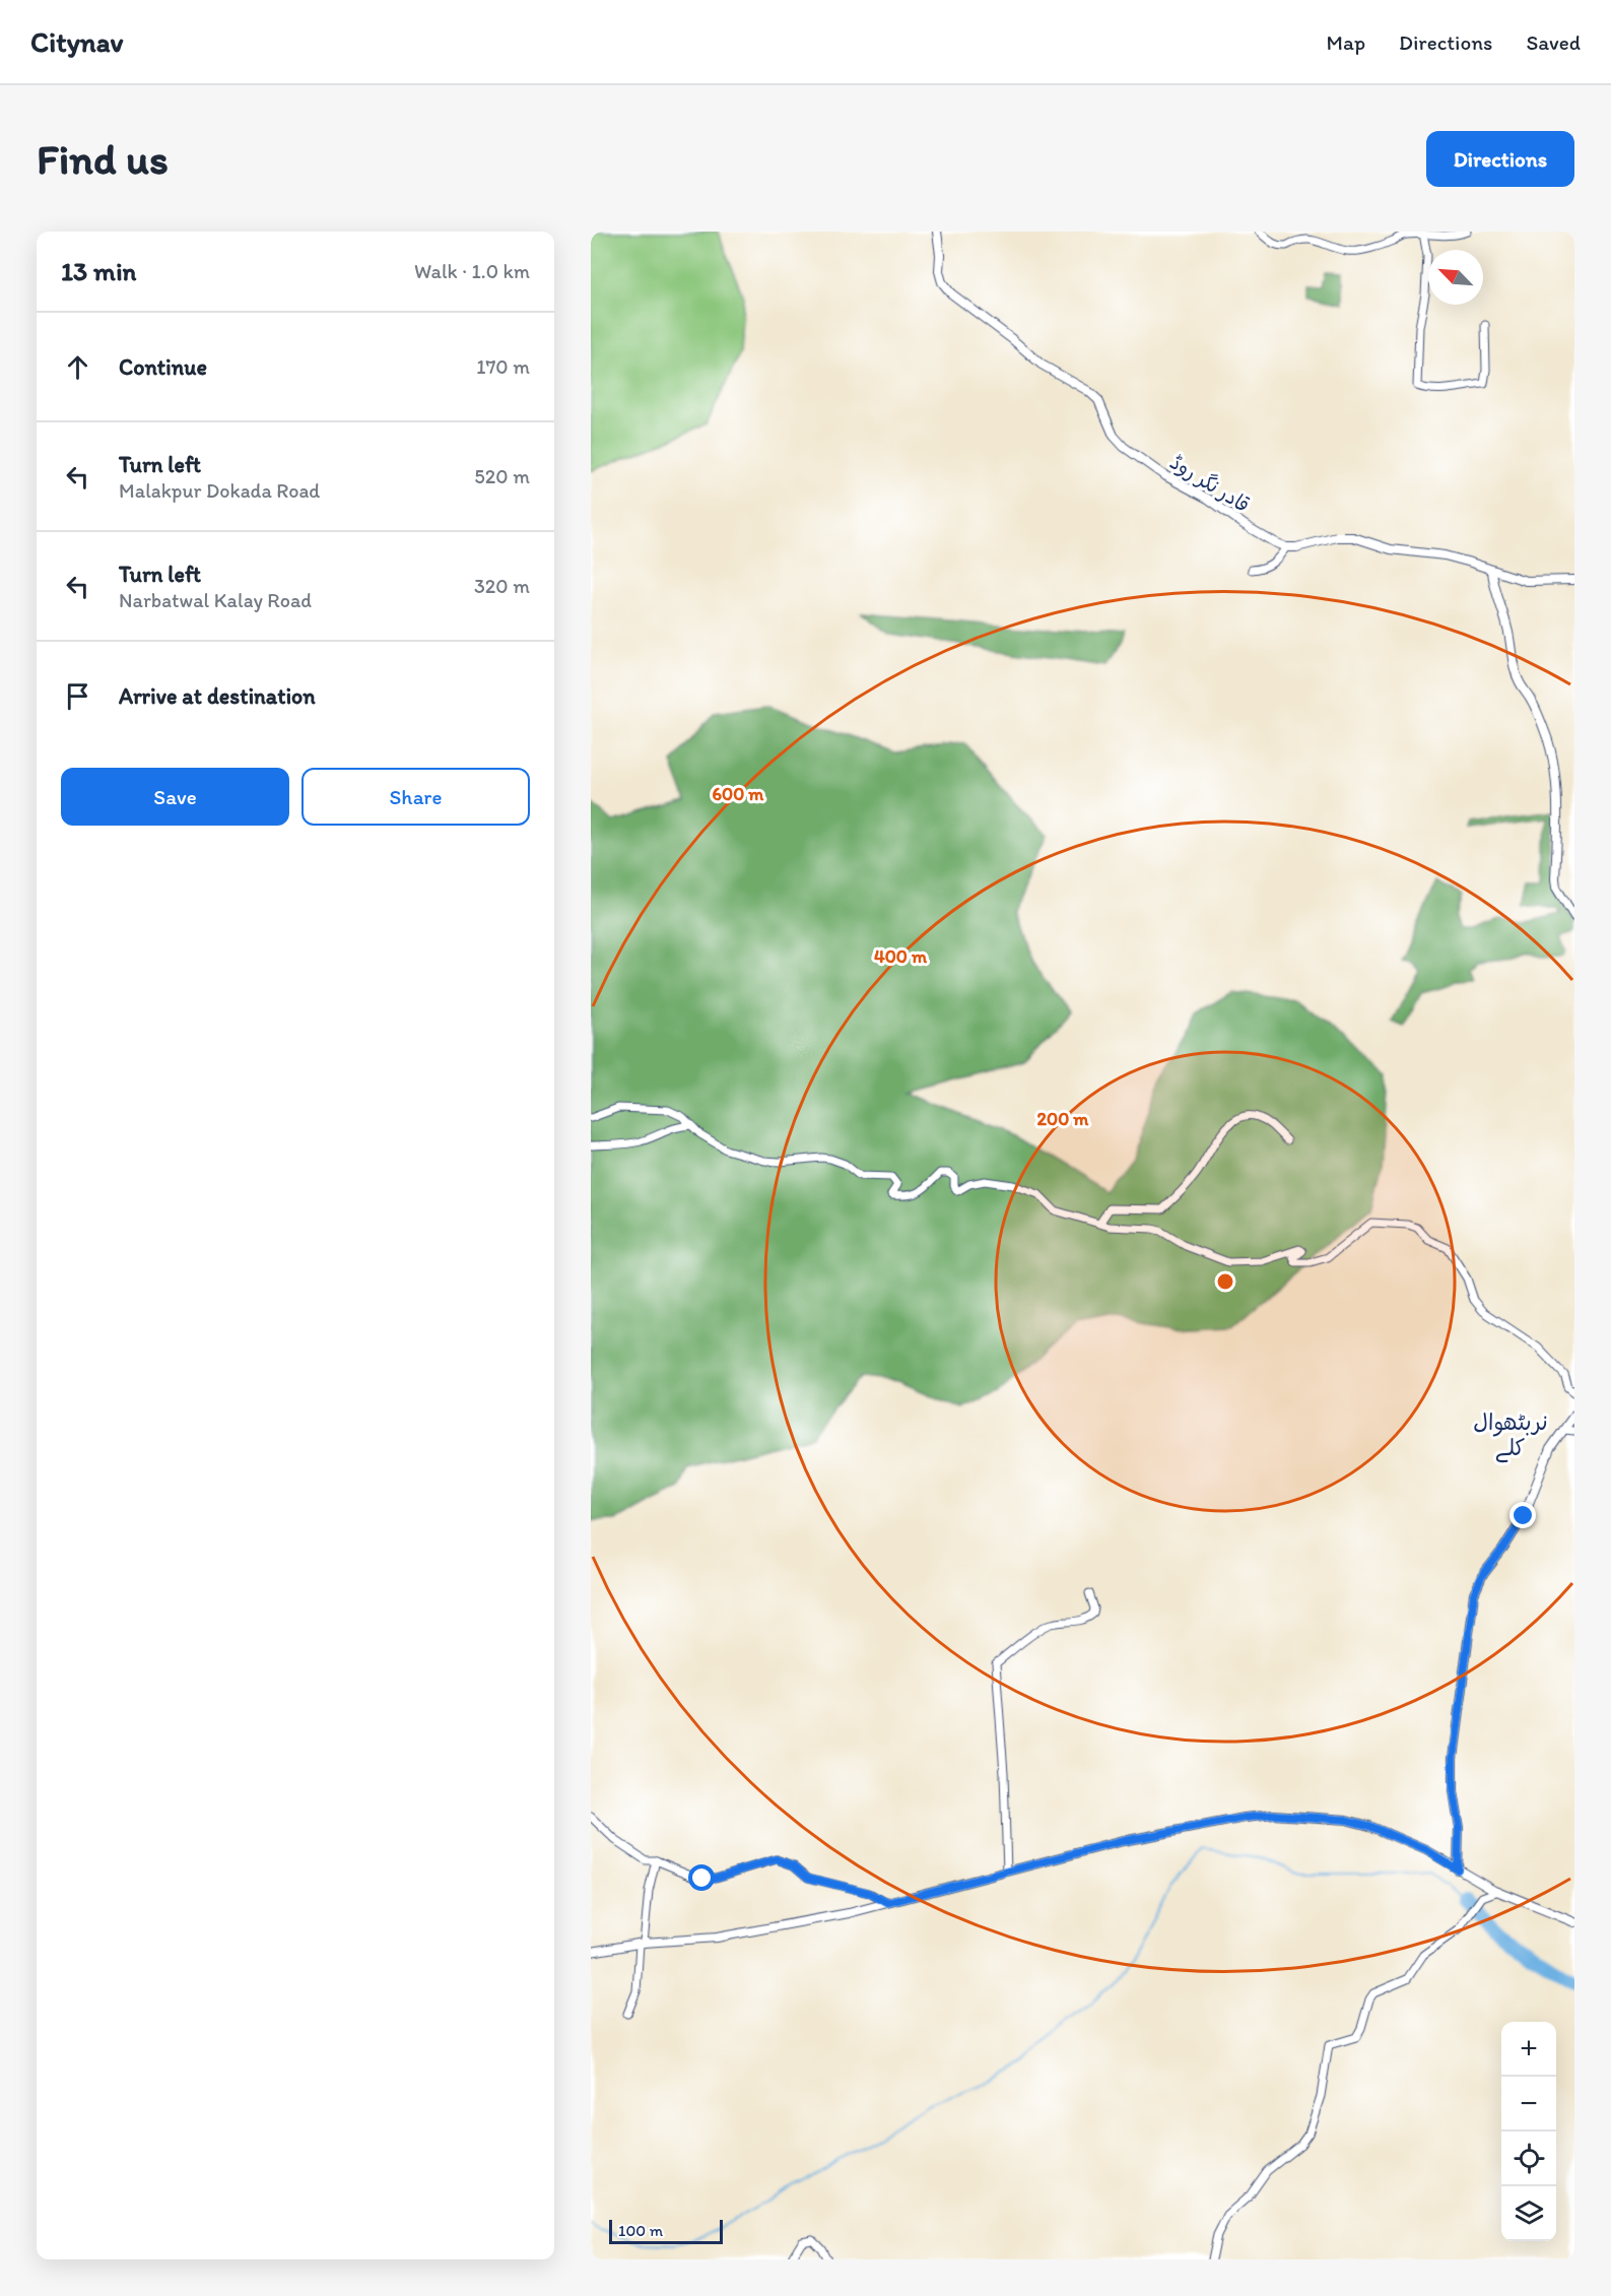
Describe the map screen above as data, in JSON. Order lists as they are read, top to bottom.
{
  "streets": {
    "street": ["قادر نگر روڈ"]
  },
  "districts": ["نربٹھوال کلے"],
  "scale_bar": "100 m",
  "north": "top left",
  "page": {
    "header": "Citynav",
    "nav": ["Map", "Directions", "Saved"],
    "buttons": [
      "Directions",
      ["Save", "Share"]
    ],
    "title": "Find us",
    "heading": ["13 min", "Walk · 1.0 km"],
    "list": [
      ["Continue", "170 m"],
      ["Turn left", "Malakpur Dokada Road", "520 m"],
      ["Turn left", "Narbatwal Kalay Road", "320 m"],
      "Arrive at destination"
    ],
    "map_buttons": ["+", "−"],
    "scale": "100 m"
  },
  "rings": ["600 m", "400 m", "200 m"]
}
